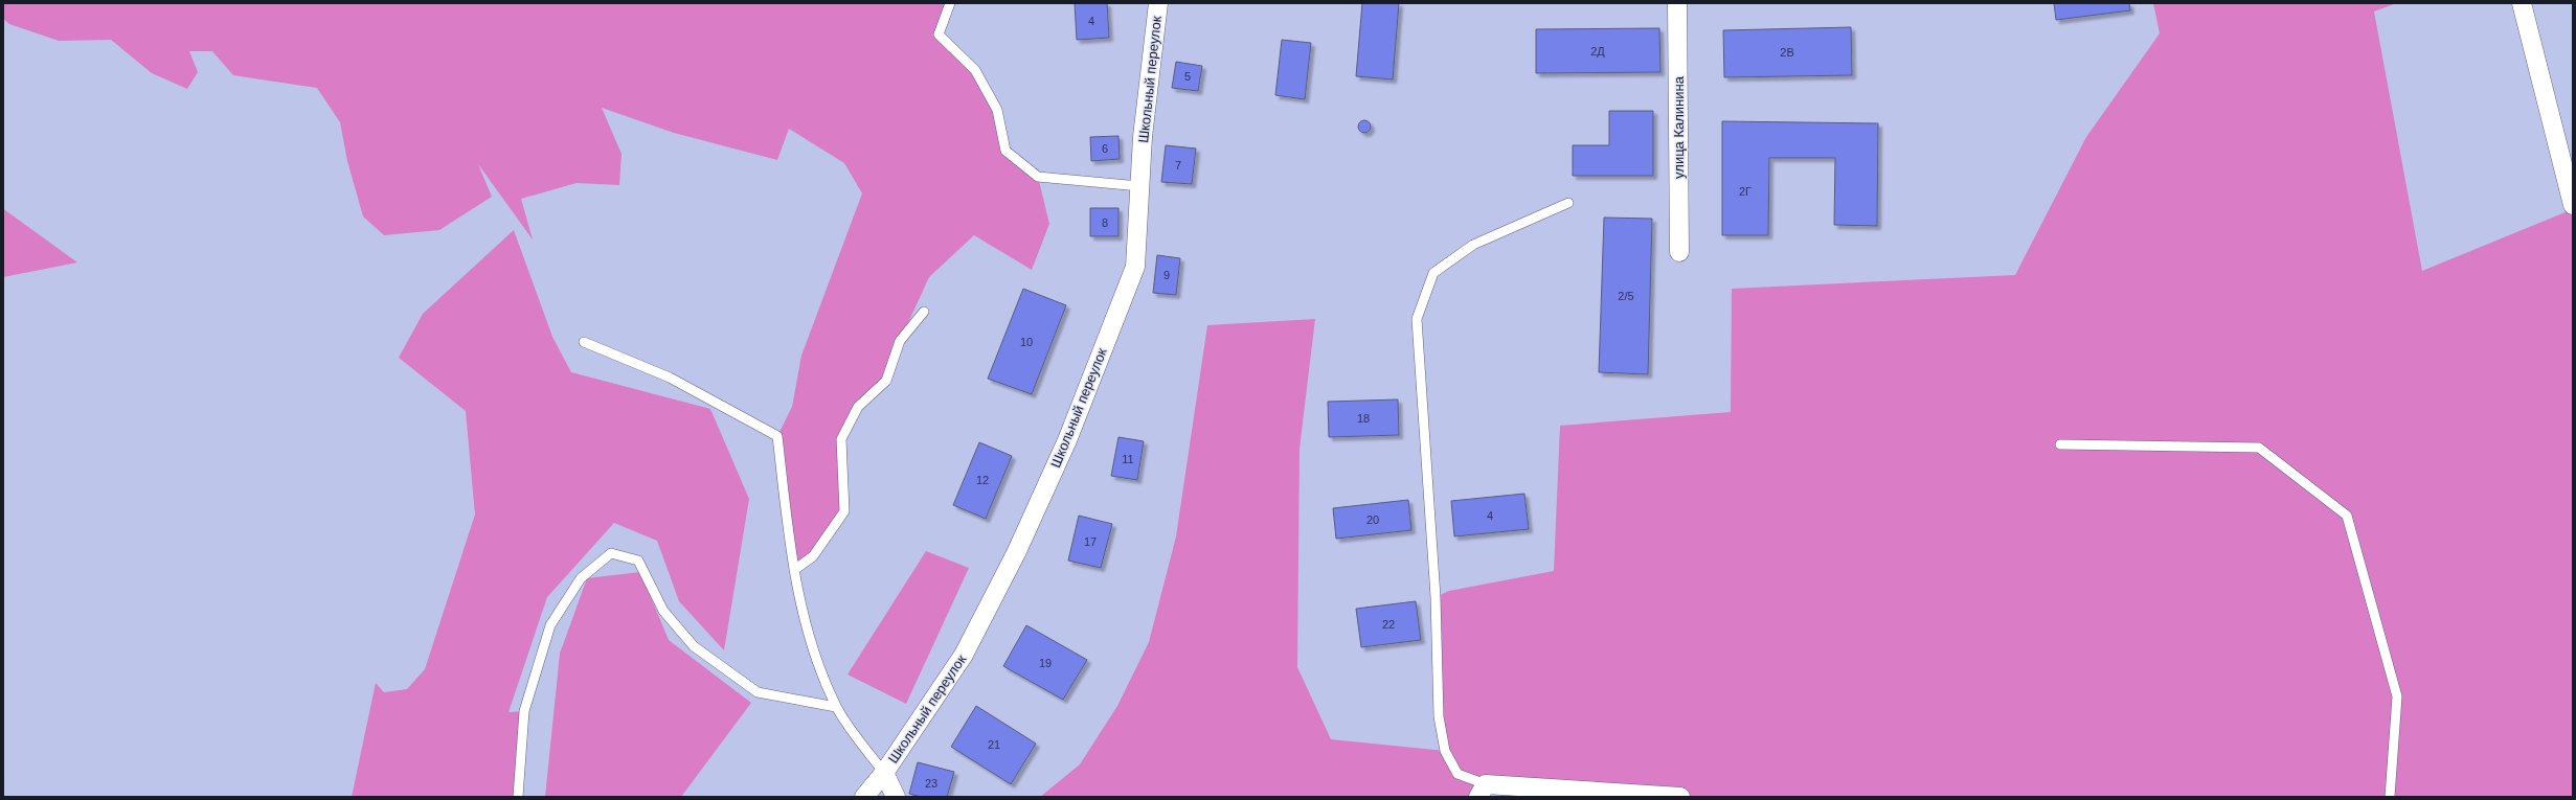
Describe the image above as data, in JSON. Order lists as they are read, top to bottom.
{
  "streets": {
    "street": ["Школьный переулок", "улица Калинина"]
  },
  "house_numbers": [
    "4",
    "2Д",
    "2В",
    "5",
    "6",
    "7",
    "2Г",
    "8",
    "9",
    "2/5",
    "10",
    "18",
    "11",
    "12",
    "4",
    "20",
    "17",
    "22",
    "19",
    "21",
    "23"
  ]
}
